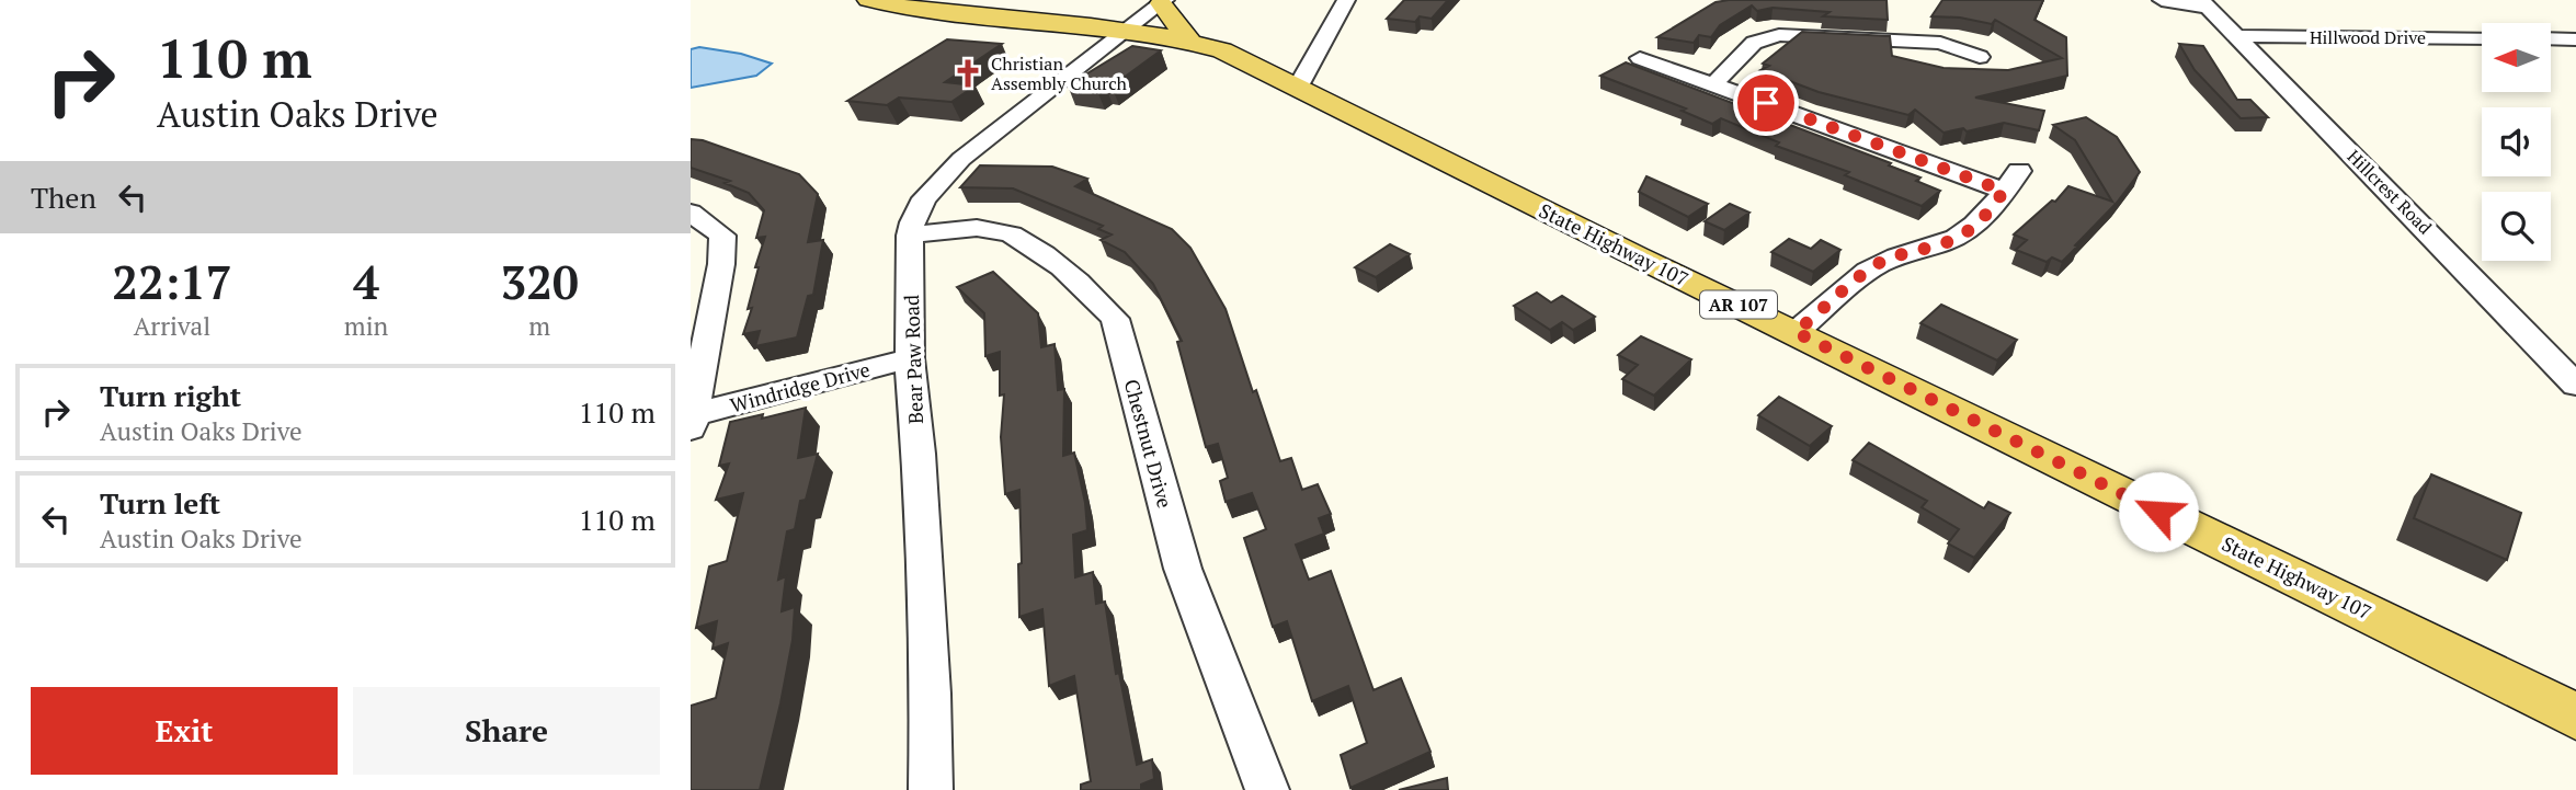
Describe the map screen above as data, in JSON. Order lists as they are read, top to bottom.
{
  "streets": {
    "main road": ["State Highway 107", "AR 107"],
    "street": [
      "Hillwood Drive",
      "Hillcrest Road",
      "Bear Paw Road",
      "Windridge Drive",
      "Chestnut Drive"
    ]
  },
  "crossings": [
    ["Hillwood Drive", "Hillcrest Road"],
    ["State Highway 107", "Bear Paw Road"],
    ["Bear Paw Road", "Windridge Drive"],
    ["Bear Paw Road", "Chestnut Drive"]
  ],
  "places": {
    "church": ["Christian Assembly Church"]
  },
  "north": "left",
  "page": {
    "turn": ["110 m", "Austin Oaks Drive"],
    "then": "Then",
    "eta": [
      "22:17",
      "Arrival",
      "4",
      "min",
      "320",
      "m"
    ],
    "list": [
      {
        "name": "Turn right",
        "note": "Austin Oaks Drive",
        "value": "110 m"
      },
      {
        "name": "Turn left",
        "note": "Austin Oaks Drive",
        "value": "110 m"
      }
    ],
    "buttons": ["Exit", "Share"]
  }
}
